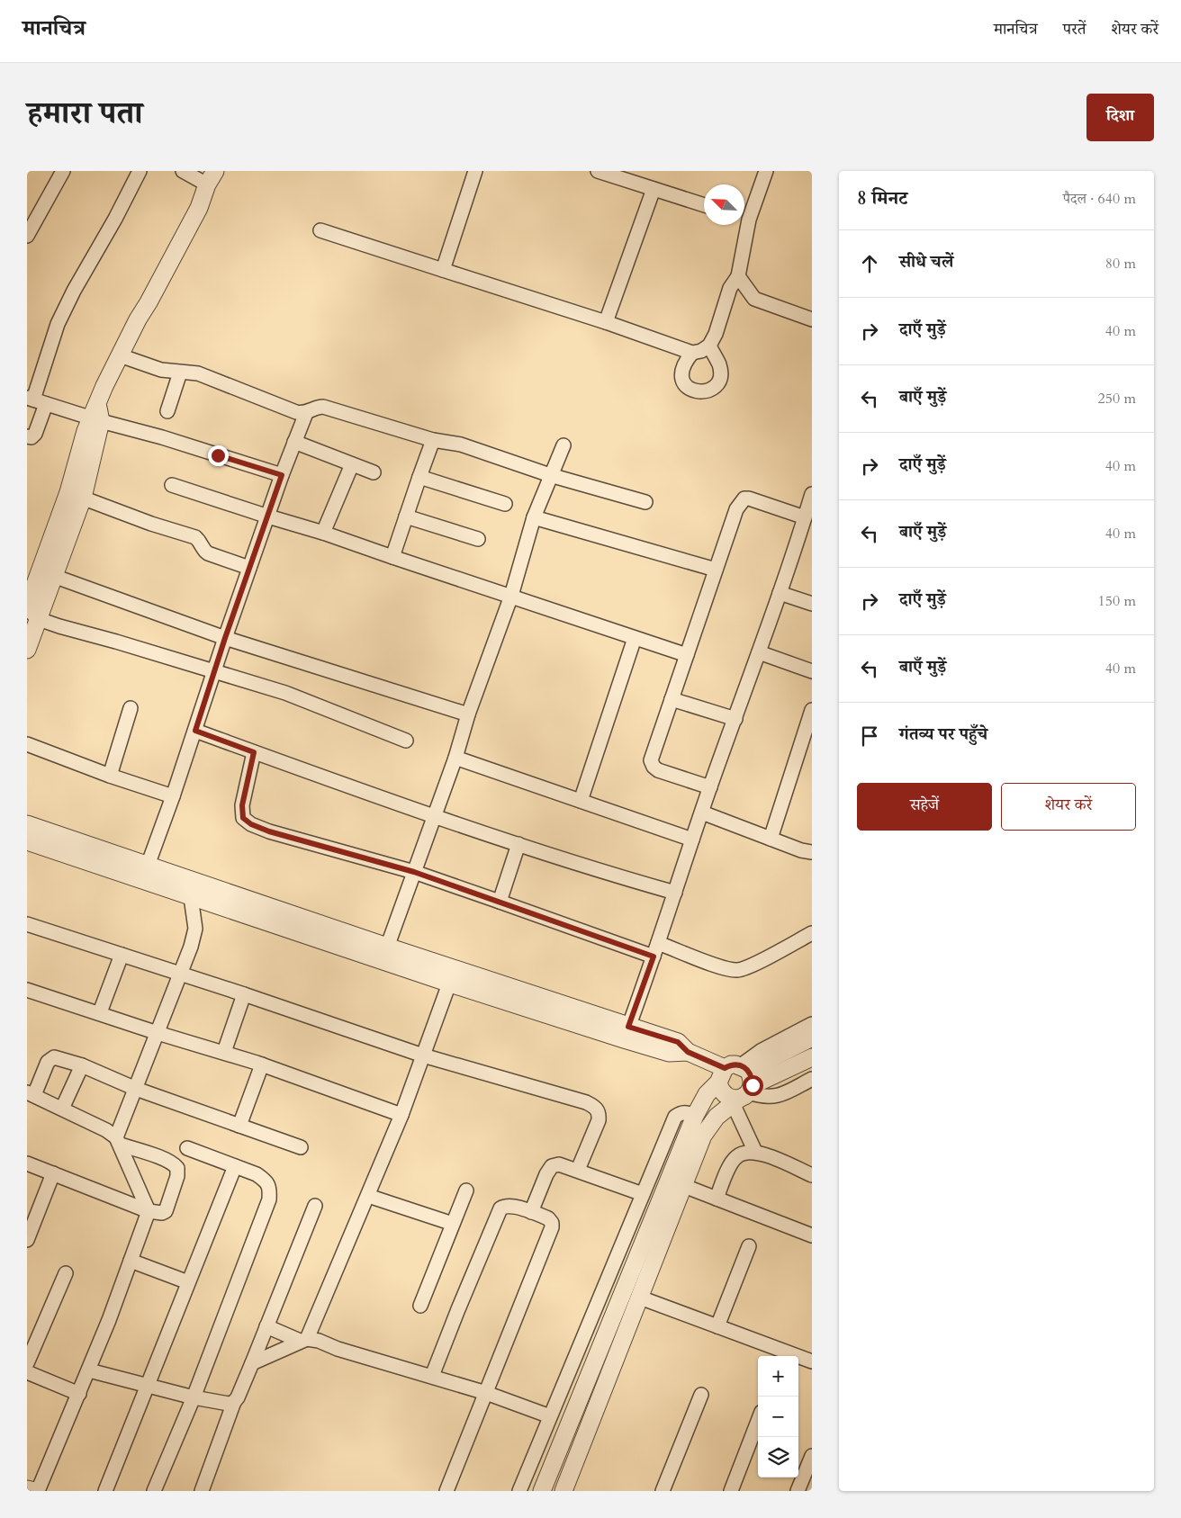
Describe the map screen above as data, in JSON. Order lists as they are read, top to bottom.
{
  "north": "top left",
  "page": {
    "header": "मानचित्र",
    "nav": ["मानचित्र", "परतें", "शेयर करें"],
    "title": "हमारा पता",
    "buttons": [
      "दिशा",
      ["सहेजें", "शेयर करें"]
    ],
    "heading": ["8 मिनट", "पैदल · 640 m"],
    "list": [
      ["सीधे चलें", "80 m"],
      ["दाएँ मुड़ें", "40 m"],
      ["बाएँ मुड़ें", "250 m"],
      ["दाएँ मुड़ें", "40 m"],
      ["बाएँ मुड़ें", "40 m"],
      ["दाएँ मुड़ें", "150 m"],
      ["बाएँ मुड़ें", "40 m"],
      "गंतव्य पर पहुँचे"
    ],
    "map_buttons": ["+", "−"]
  }
}
